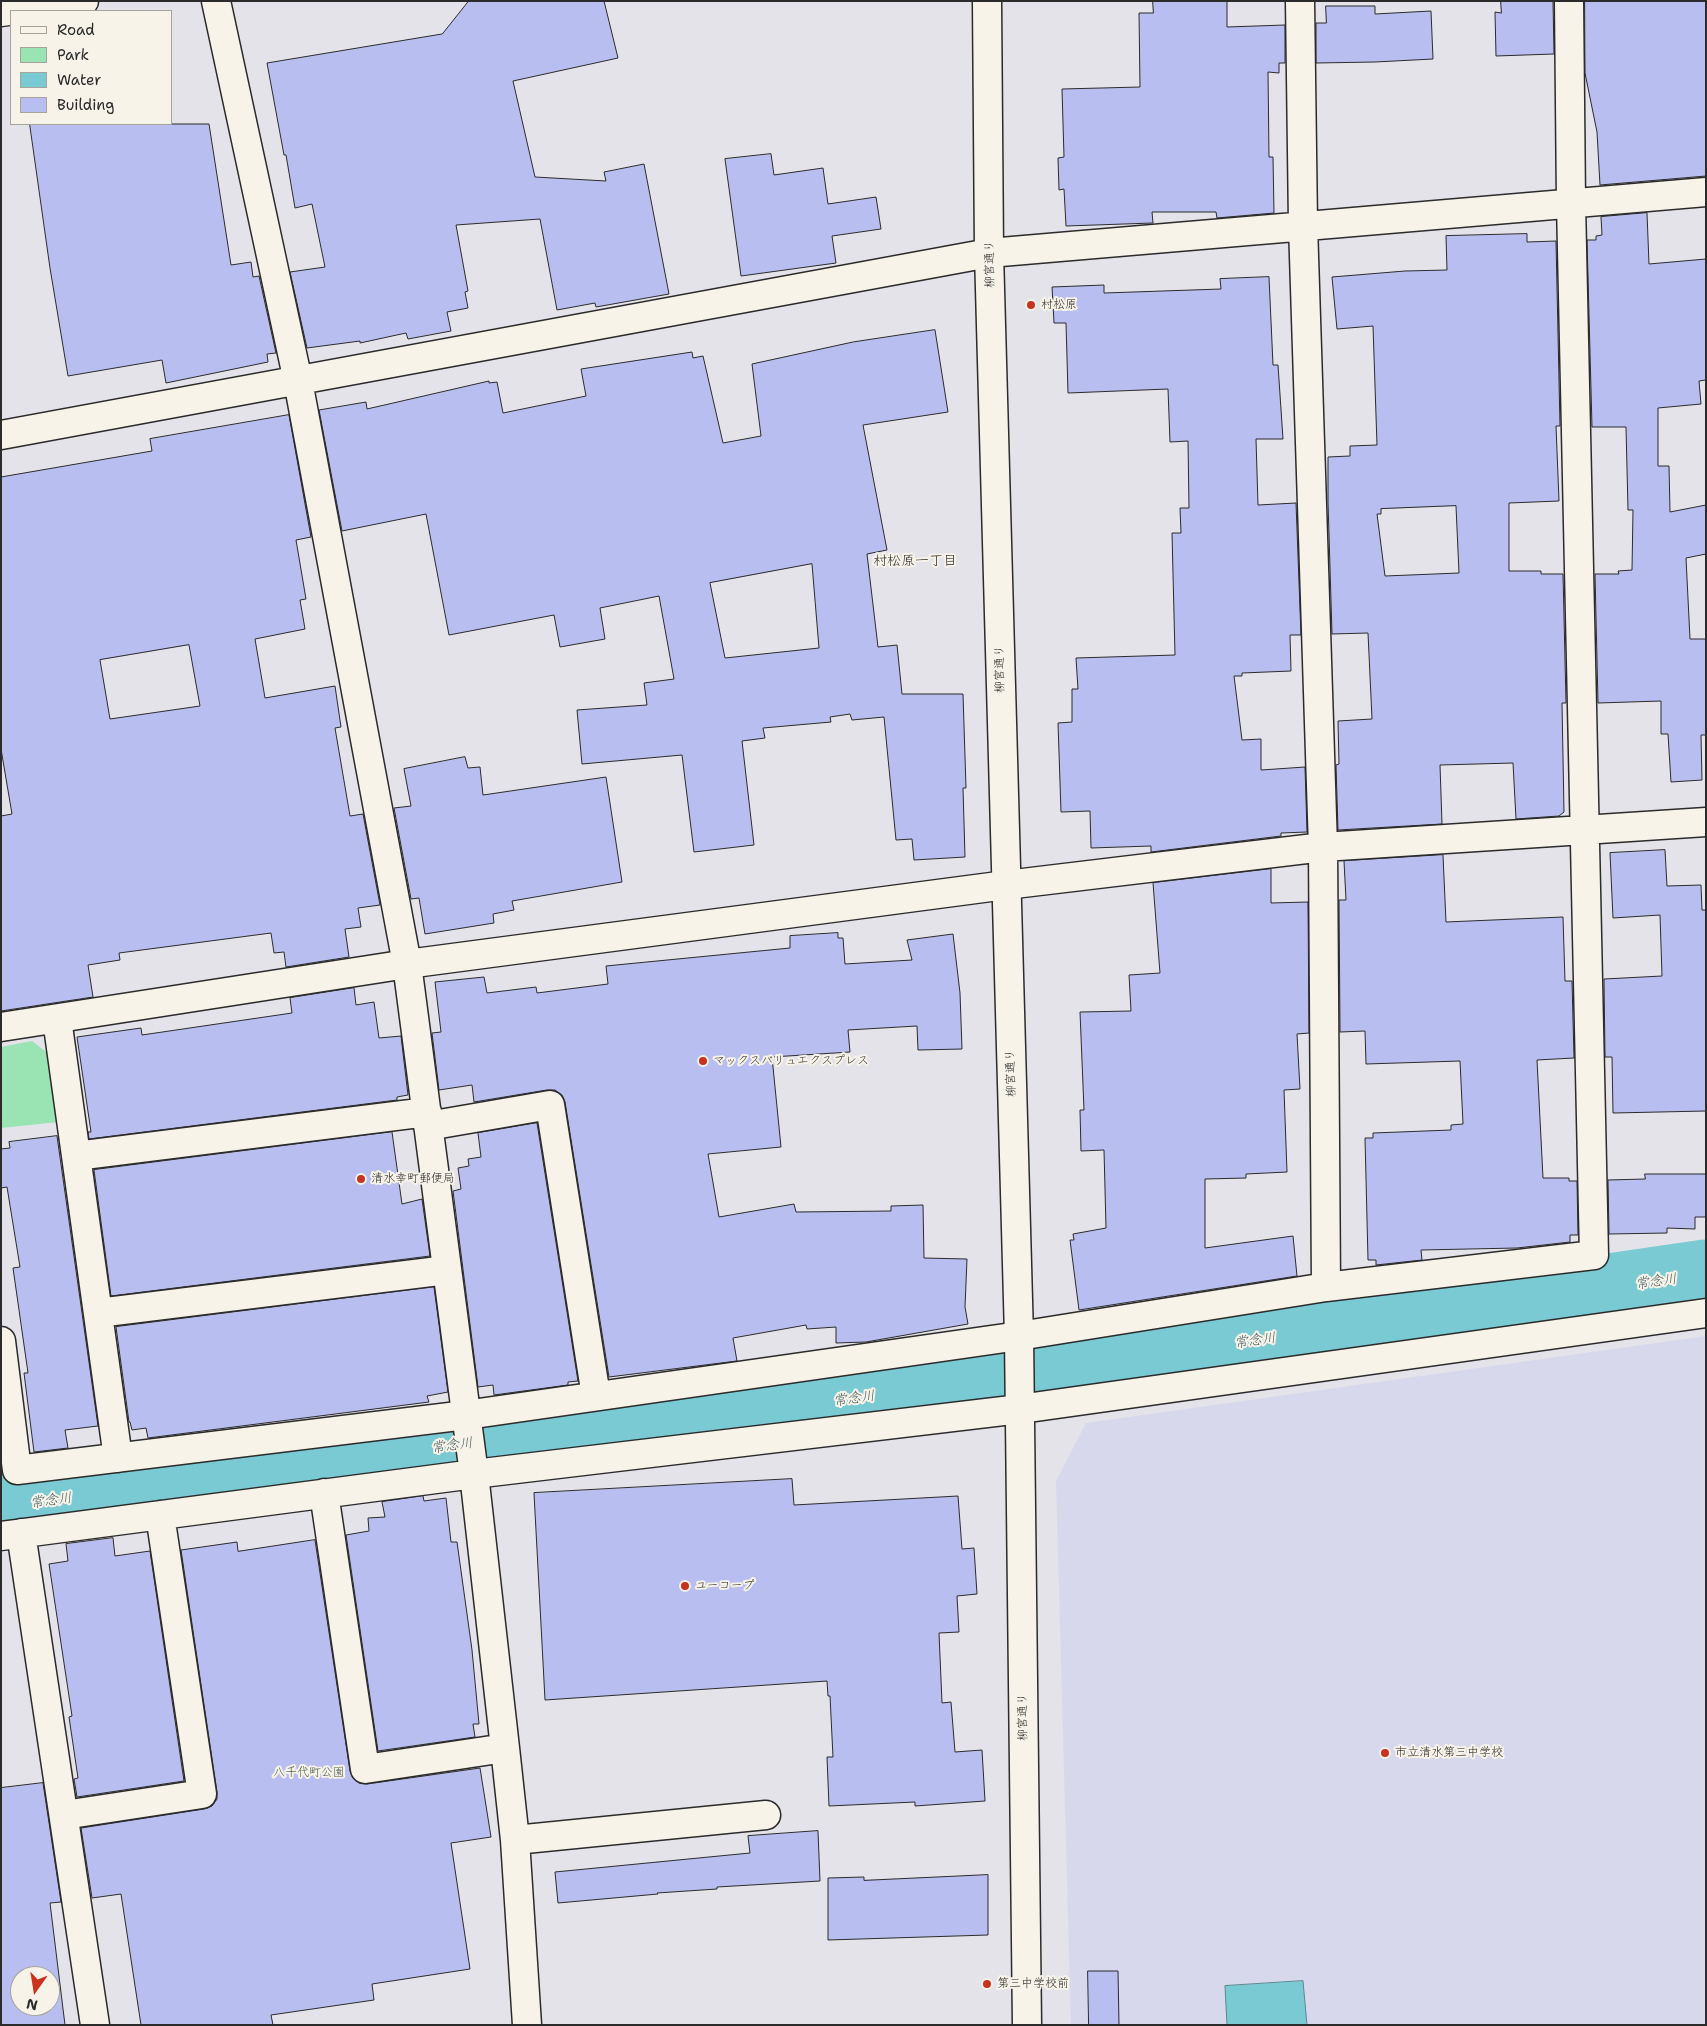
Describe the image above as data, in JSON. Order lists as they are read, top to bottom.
{
  "streets": {
    "street": ["柳宮通り"]
  },
  "districts": ["村松原一丁目"],
  "water": ["常念川"],
  "parks": ["八千代町公園"],
  "places": [
    "村松原",
    "マックスバリュエクスプレス",
    "清水幸町郵便局",
    "ユーコープ",
    "市立清水第三中学校",
    "第三中学校前"
  ],
  "legend": [
    "Road",
    "Park",
    "Water",
    "Building"
  ],
  "north": "bottom"
}
